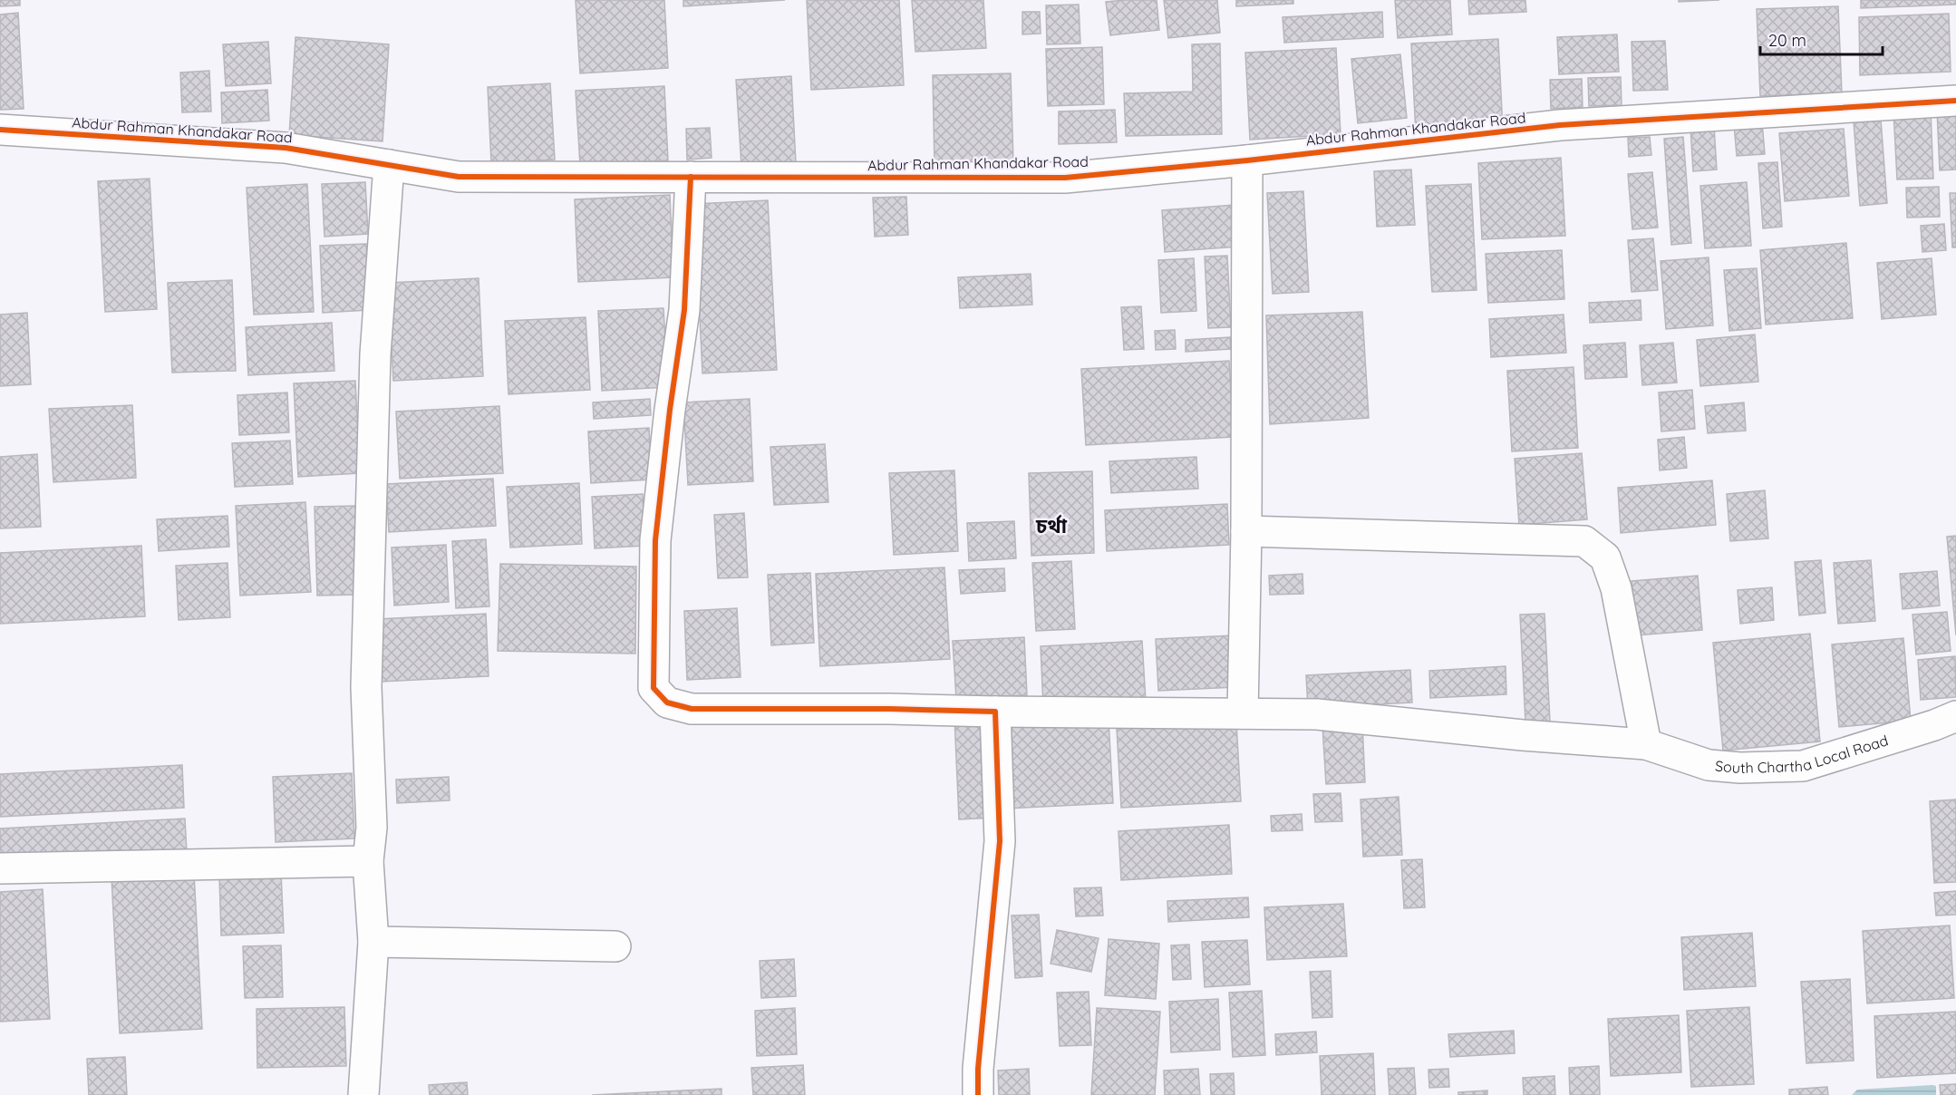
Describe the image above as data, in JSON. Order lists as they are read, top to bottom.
{
  "streets": {
    "street": ["Abdur Rahman Khandakar Road", "South Chartha Local Road"]
  },
  "crossings": [
    ["Abdur Rahman Khandakar Road", "South Chartha Local Road"]
  ],
  "districts": ["চর্থা"],
  "scale_bar": "20 m"
}
